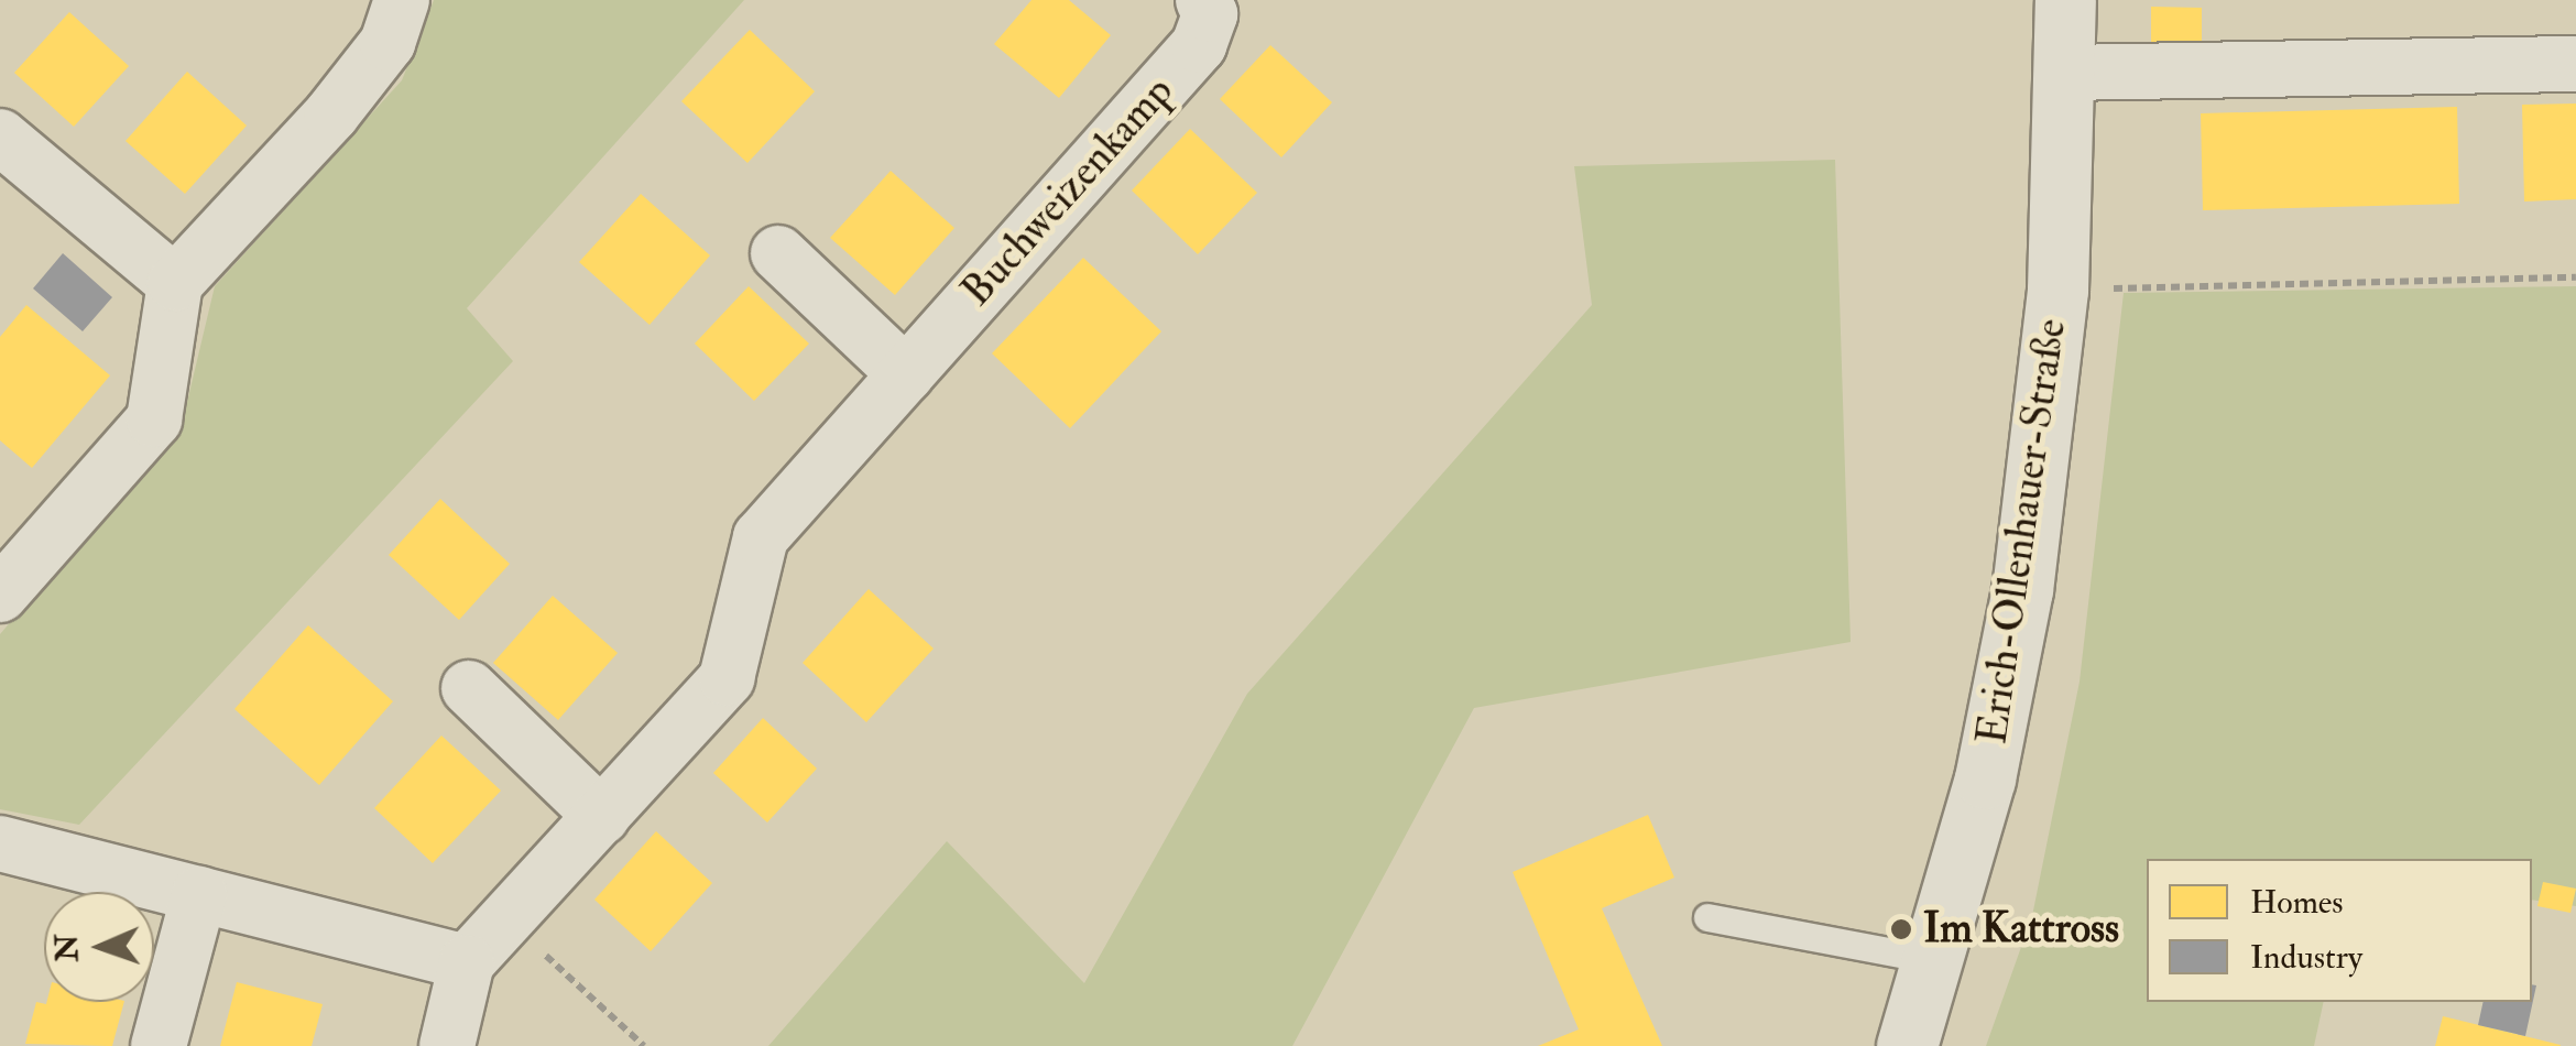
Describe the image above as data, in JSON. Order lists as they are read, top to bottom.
{
  "streets": {
    "street": ["Buchweizenkamp", "Erich-Ollenhauer-Straße"]
  },
  "places": ["Im Kattross"],
  "legend": ["Homes", "Industry"],
  "north": "left"
}
